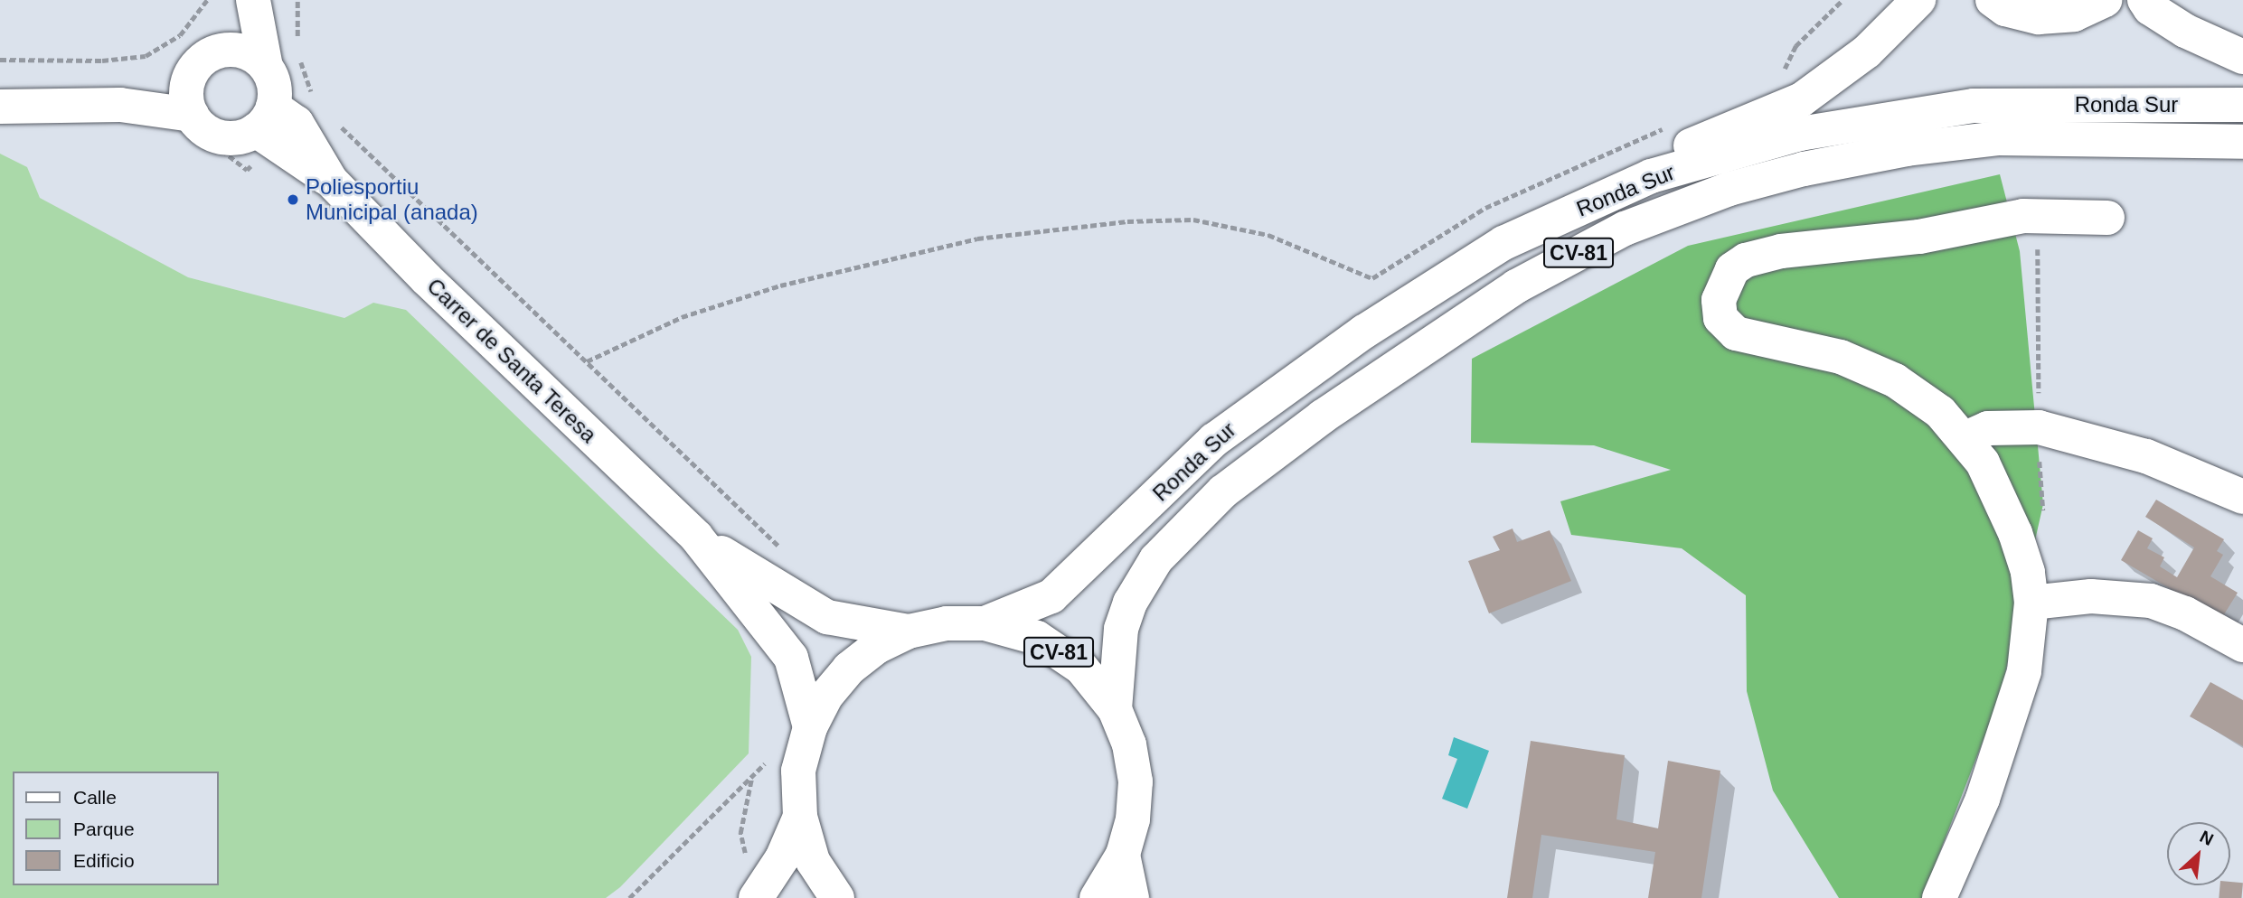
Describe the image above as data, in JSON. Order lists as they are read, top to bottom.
{
  "streets": {
    "main road": ["Ronda Sur", "CV-81", "Carrer de Santa Teresa"]
  },
  "crossings": [
    ["Ronda Sur", "CV-81"],
    ["CV-81", "Carrer de Santa Teresa"]
  ],
  "places": ["Poliesportiu Municipal (anada)"],
  "legend": ["Calle", "Parque", "Edificio"],
  "north": "top right"
}
